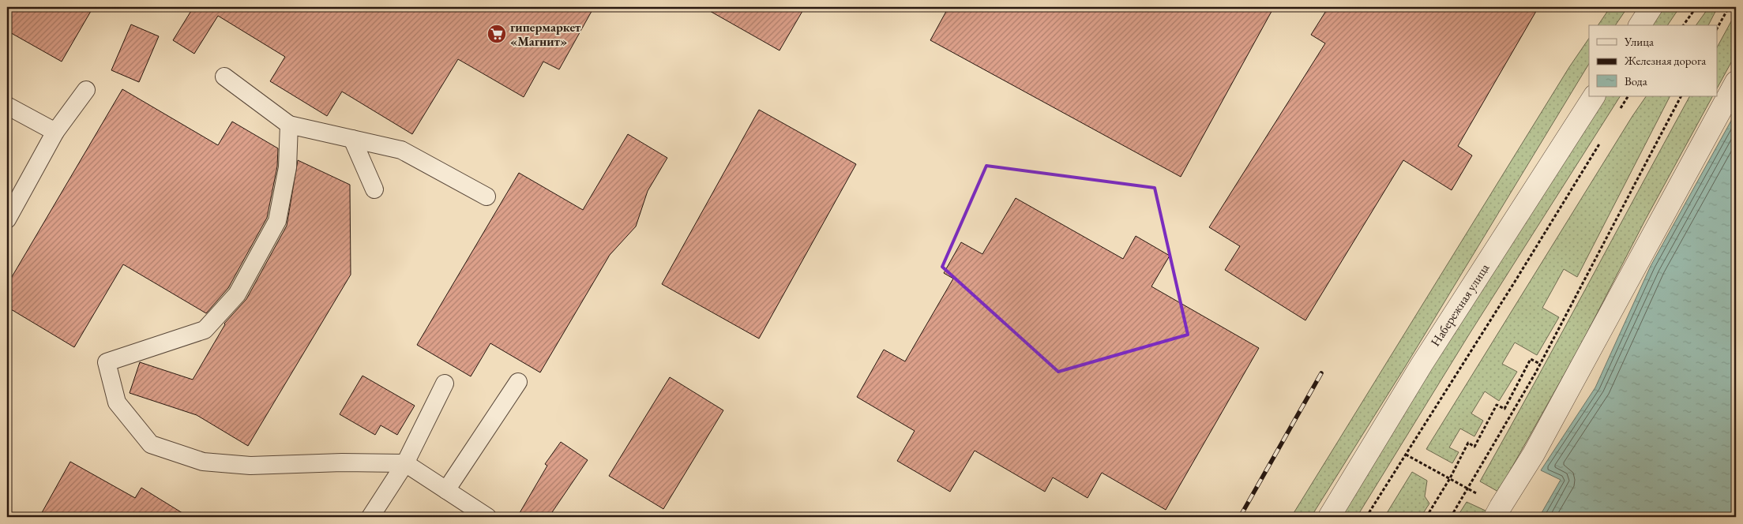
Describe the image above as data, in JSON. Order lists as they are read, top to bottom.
{
  "streets": {
    "street": ["Набережная улица"]
  },
  "places": {
    "supermarket": ["гипермаркет «Магнит»"]
  },
  "legend": ["Улица", "Железная дорога", "Вода"]
}
